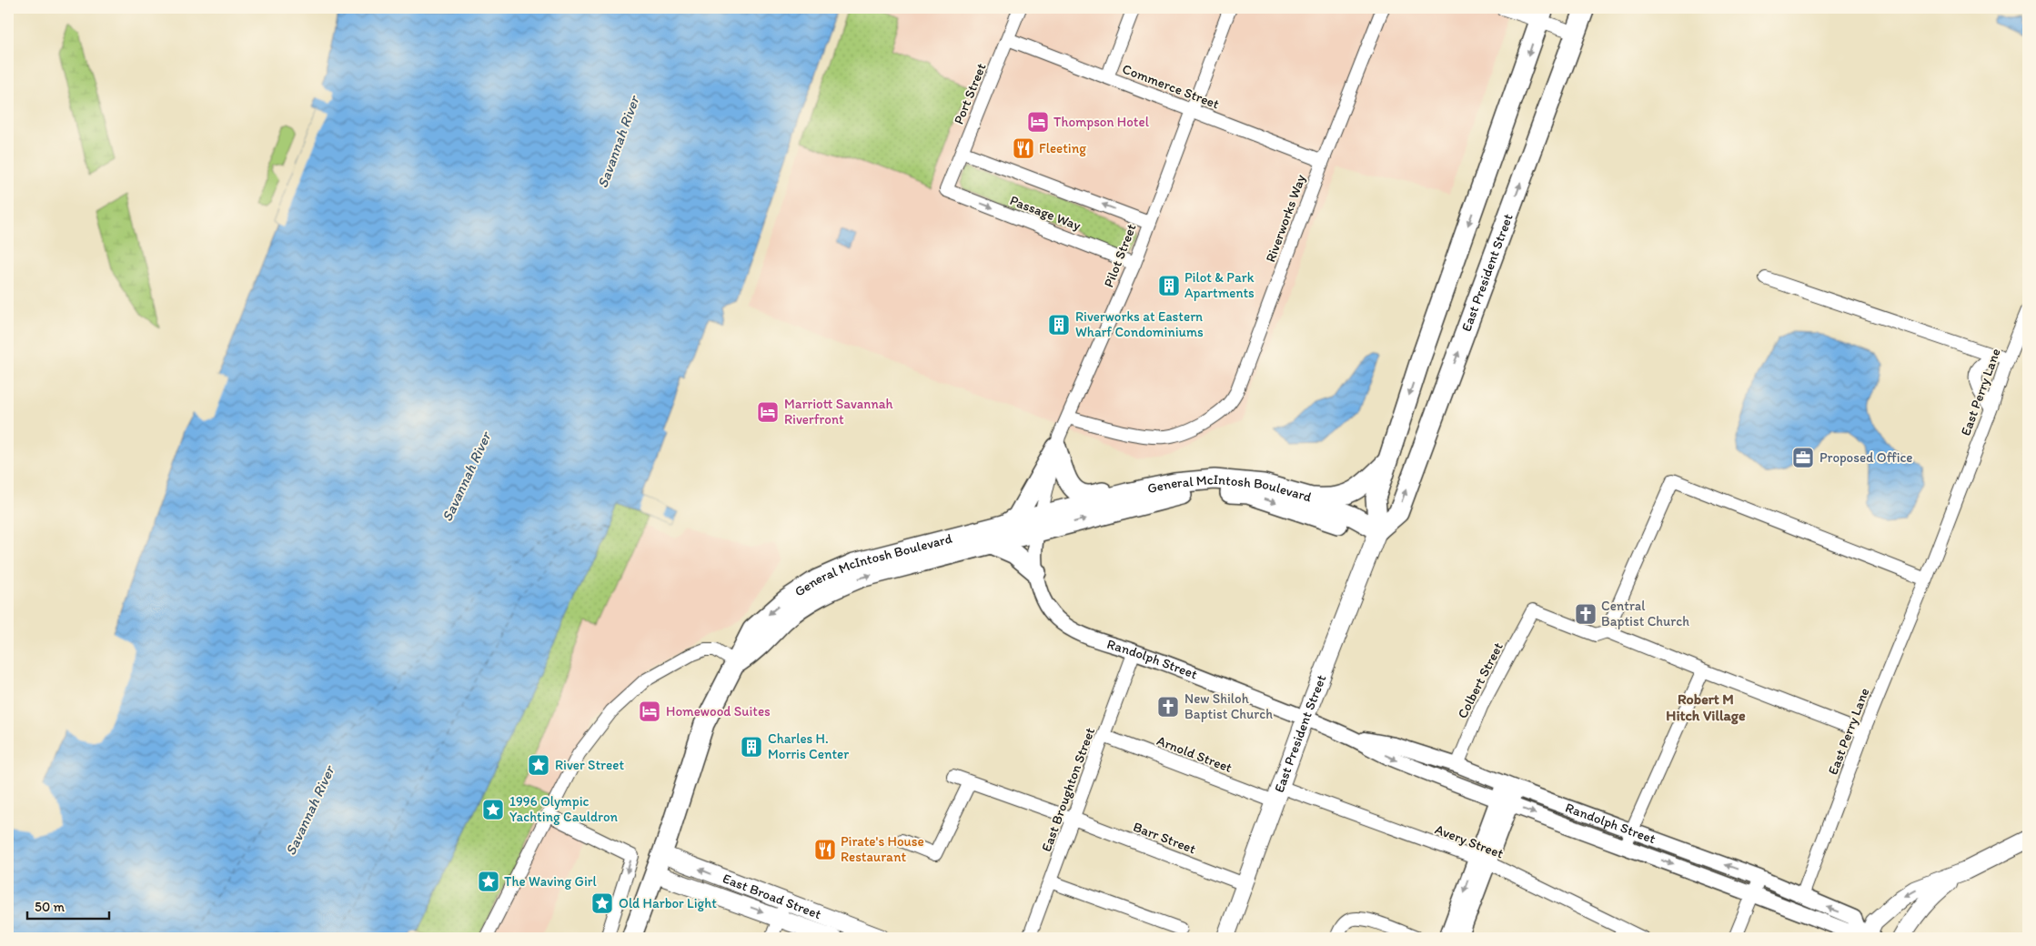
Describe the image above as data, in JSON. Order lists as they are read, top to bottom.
{
  "streets": {
    "main road": ["East President Street", "General McIntosh Boulevard", "East Broad Street"],
    "street": [
      "Commerce Street",
      "Port Street",
      "Passage Way",
      "Riverworks Way",
      "Pilot Street",
      "East Perry Lane",
      "Randolph Street",
      "Colbert Street",
      "Arnold Street",
      "East Broughton Street",
      "Barr Street",
      "Avery Street"
    ]
  },
  "crossings": [
    ["Commerce Street", "Port Street"],
    ["Commerce Street", "Riverworks Way"],
    ["Commerce Street", "Pilot Street"],
    ["Port Street", "Passage Way"],
    ["Passage Way", "Pilot Street"],
    ["Riverworks Way", "Pilot Street"],
    ["Pilot Street", "General McIntosh Boulevard"],
    ["Pilot Street", "Randolph Street"],
    ["East President Street", "General McIntosh Boulevard"],
    ["East President Street", "Randolph Street"],
    ["East President Street", "Arnold Street"],
    ["East President Street", "Barr Street"],
    ["East President Street", "Avery Street"],
    ["East Perry Lane", "Randolph Street"],
    ["General McIntosh Boulevard", "Randolph Street"],
    ["General McIntosh Boulevard", "East Broad Street"],
    ["Randolph Street", "Colbert Street"],
    ["Randolph Street", "East Broughton Street"],
    ["Arnold Street", "East Broughton Street"],
    ["Arnold Street", "Avery Street"],
    ["East Broughton Street", "Barr Street"]
  ],
  "districts": ["Robert M Hitch Village"],
  "water": ["Savannah River"],
  "places": {
    "hotel": ["Thompson Hotel", "Marriott Savannah Riverfront", "Homewood Suites"],
    "restaurant": ["Fleeting", "Pirate's House Restaurant"],
    "building": ["Pilot & Park Apartments", "Riverworks at Eastern Wharf Condominiums", "Charles H. Morris Center"],
    "office": ["Proposed Office"],
    "church": ["Central Baptist Church", "New Shiloh Baptist Church"],
    "place": [
      "River Street",
      "1996 Olympic Yachting Cauldron",
      "The Waving Girl",
      "Old Harbor Light"
    ]
  },
  "scale_bar": "50 m"
}
